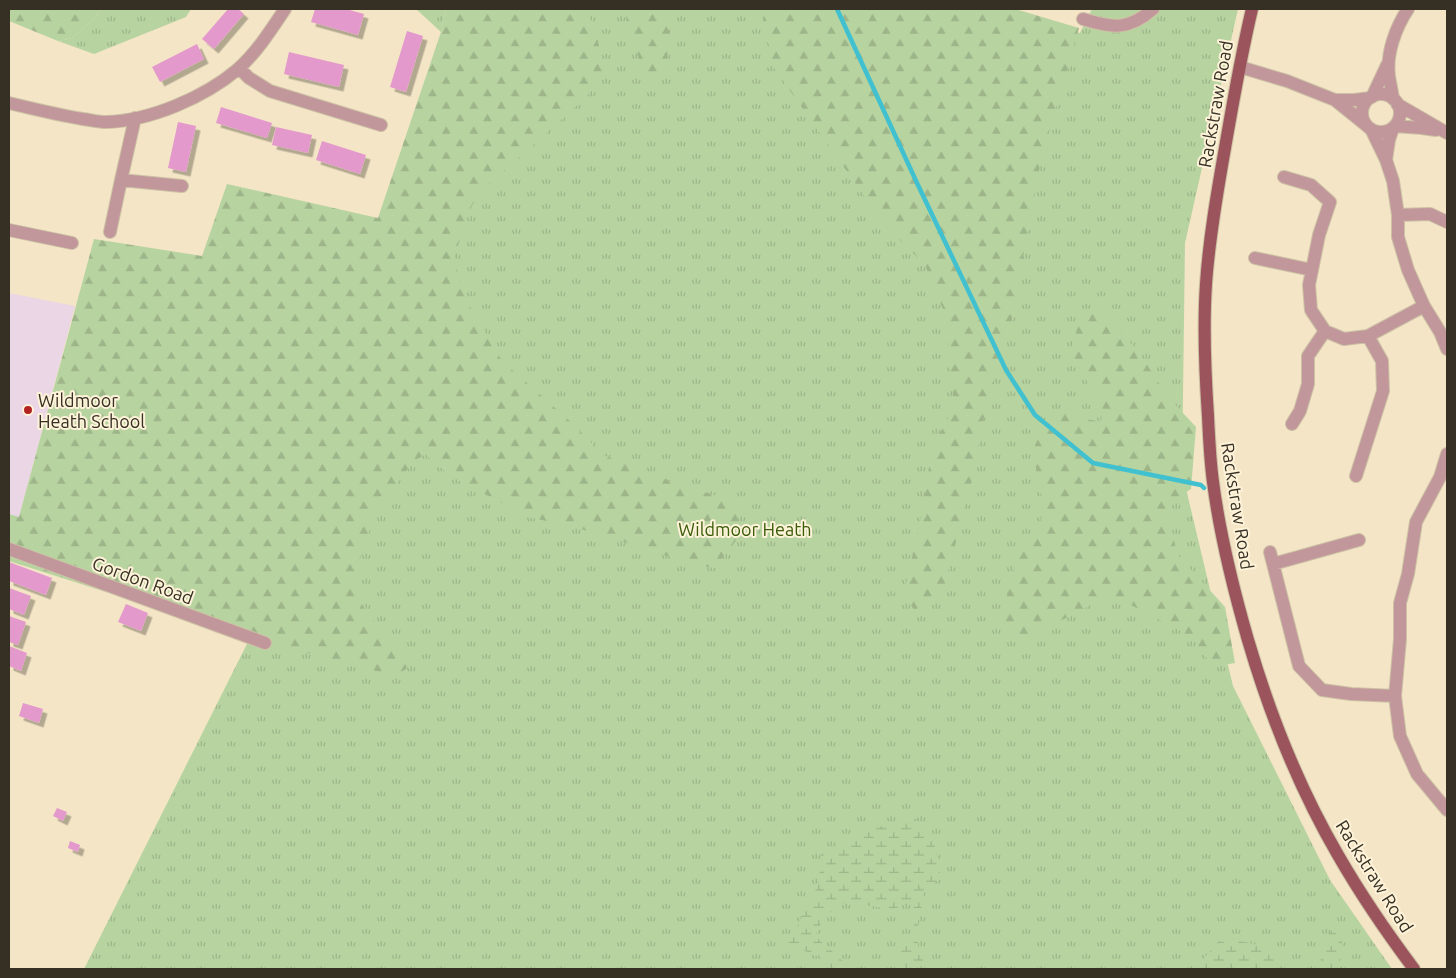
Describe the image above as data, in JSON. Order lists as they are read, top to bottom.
{
  "streets": {
    "main road": ["Rackstraw Road"],
    "street": ["Gordon Road"]
  },
  "parks": ["Wildmoor Heath"],
  "places": ["Wildmoor Heath School"]
}
